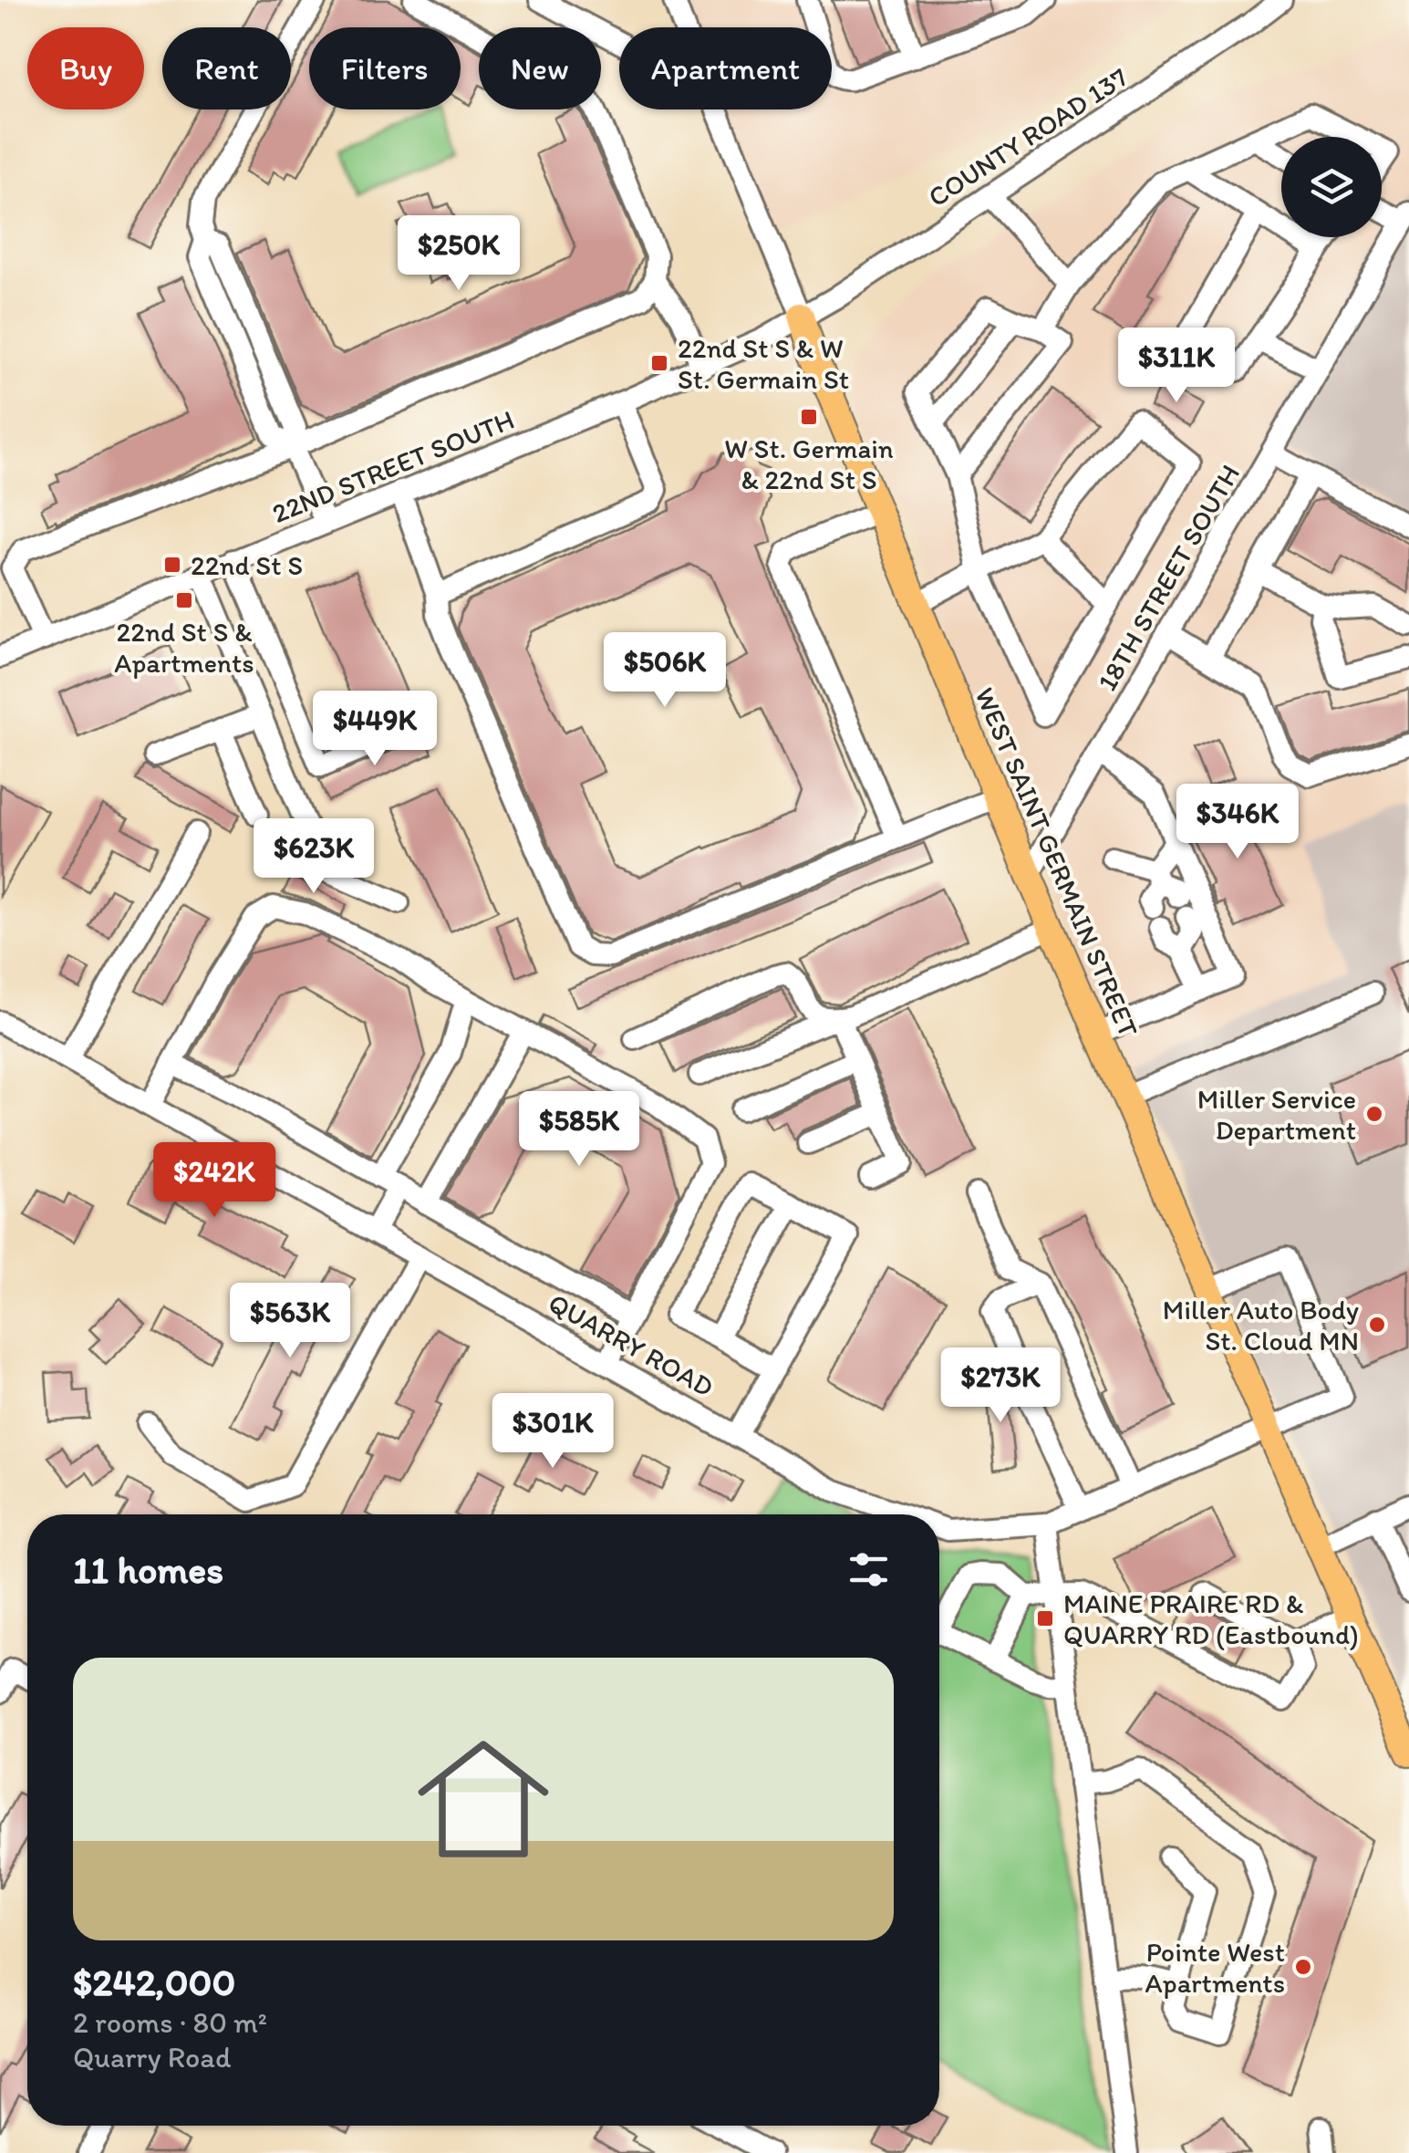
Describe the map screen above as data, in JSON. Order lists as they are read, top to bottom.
{
  "streets": {
    "main road": ["WEST SAINT GERMAIN STREET"],
    "street": [
      "COUNTY ROAD 137",
      "22ND STREET SOUTH",
      "18TH STREET SOUTH",
      "QUARRY ROAD"
    ]
  },
  "crossings": [
    ["COUNTY ROAD 137", "22ND STREET SOUTH"],
    ["COUNTY ROAD 137", "WEST SAINT GERMAIN STREET"],
    ["22ND STREET SOUTH", "WEST SAINT GERMAIN STREET"],
    ["18TH STREET SOUTH", "WEST SAINT GERMAIN STREET"],
    ["WEST SAINT GERMAIN STREET", "QUARRY ROAD"]
  ],
  "places": {
    "transit": [
      "22nd St S & W St. Germain St",
      "W St. Germain & 22nd St S",
      "22nd St S",
      "22nd St S & Apartments",
      "MAINE PRAIRE RD & QUARRY RD (Eastbound)"
    ],
    "other": ["Miller Service Department", "Miller Auto Body St. Cloud MN", "Pointe West Apartments"]
  },
  "page": {
    "chip": [
      "Buy",
      "Rent",
      "Filters",
      "New",
      "Apartment"
    ],
    "price": [
      "$250K",
      "$311K",
      "$506K",
      "$449K",
      "$346K",
      "$623K",
      "$585K",
      "$242K",
      "$563K",
      "$273K",
      "$301K"
    ],
    "heading": "11 homes",
    "list": [
      {
        "name": "$242,000",
        "note": "2 rooms · 80 m² · Quarry Road"
      }
    ]
  }
}
